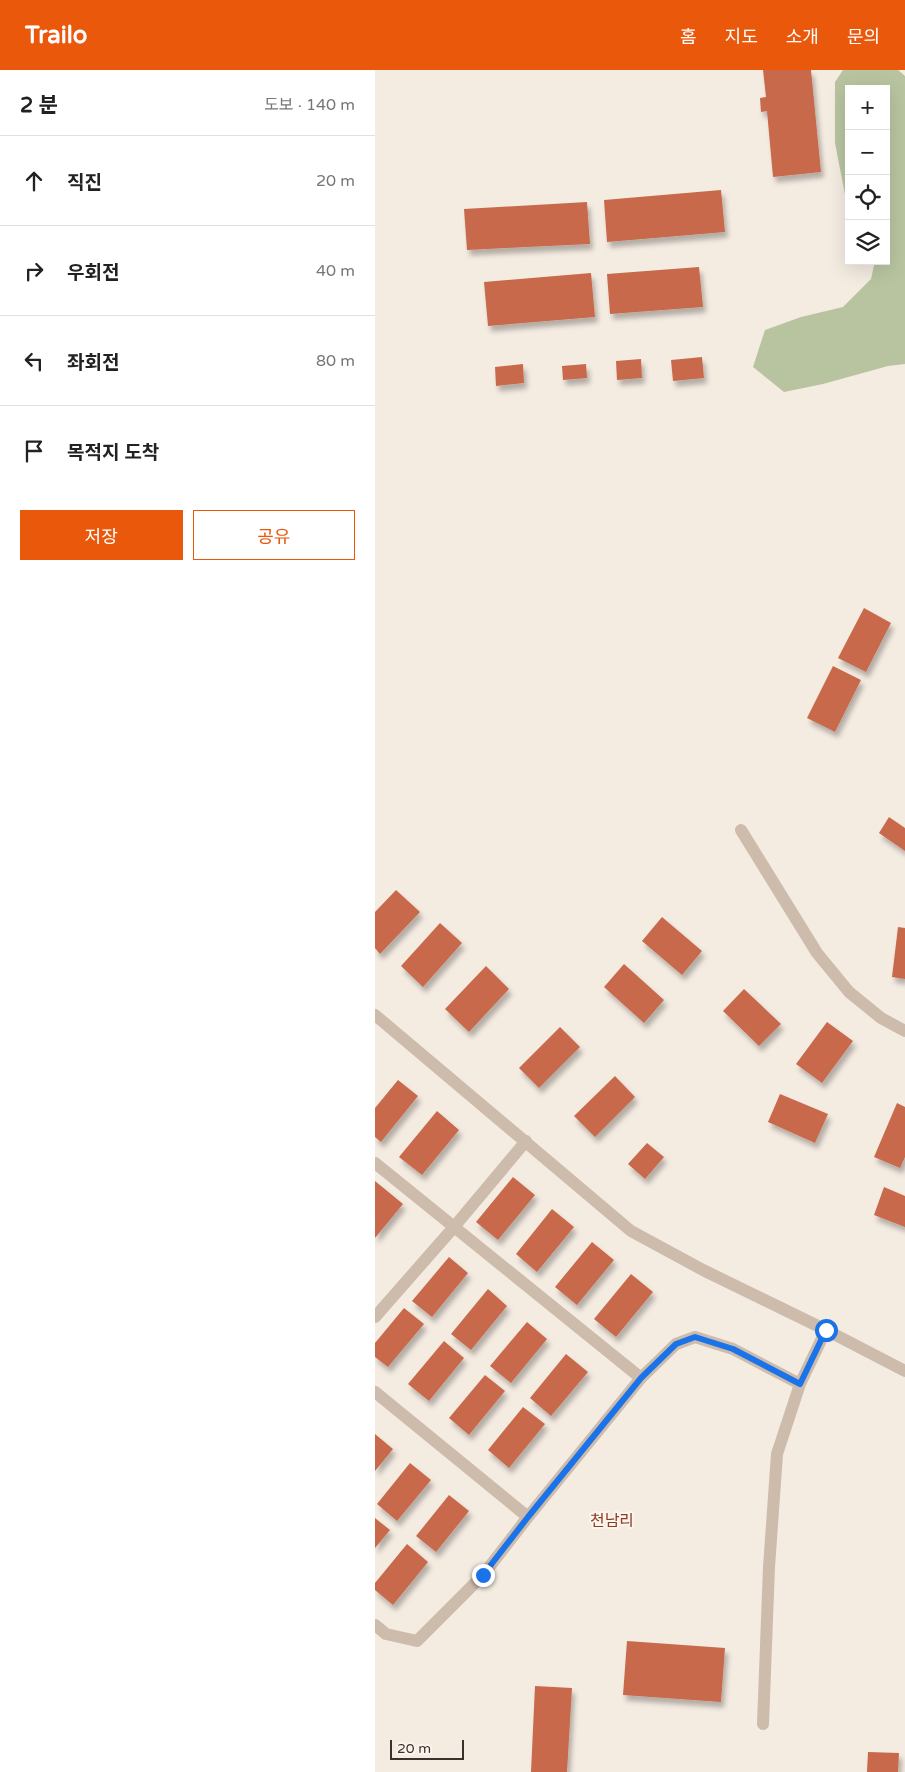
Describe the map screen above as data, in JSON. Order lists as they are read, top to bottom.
{
  "districts": ["천남리"],
  "scale_bar": "20 m",
  "page": {
    "header": "Trailo",
    "nav": [
      "홈",
      "지도",
      "소개",
      "문의"
    ],
    "heading": ["2 분", "도보 · 140 m"],
    "map_buttons": ["+", "−"],
    "list": [
      ["직진", "20 m"],
      ["우회전", "40 m"],
      ["좌회전", "80 m"],
      "목적지 도착"
    ],
    "buttons": ["저장", "공유"],
    "scale": "20 m"
  }
}
